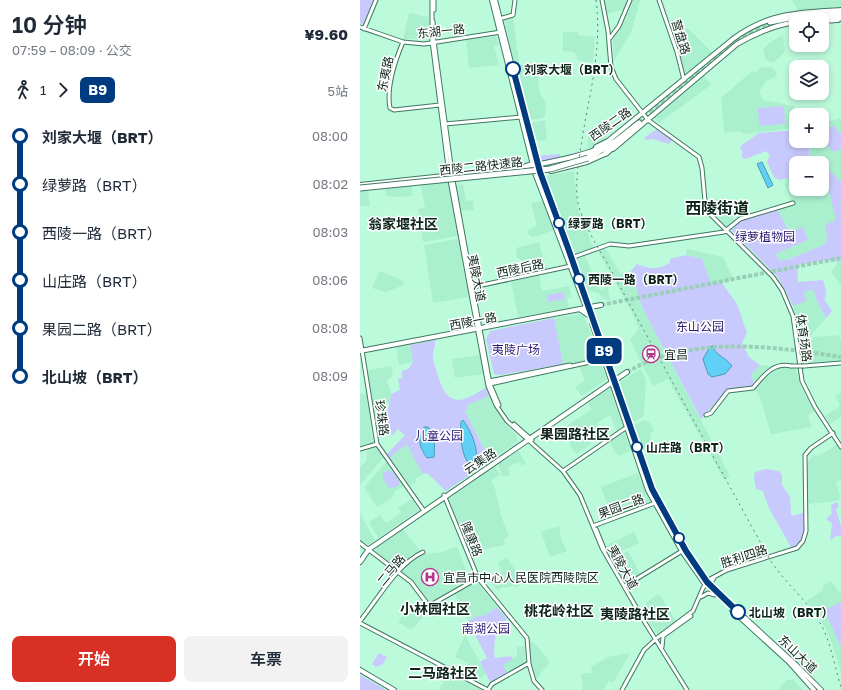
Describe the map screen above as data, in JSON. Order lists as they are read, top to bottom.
{
  "streets": {
    "highway": ["西陵二路快速路"],
    "main road": [
      "东湖一路",
      "营盘路",
      "东夷路",
      "西陵二路",
      "西陵后路",
      "夷陵大道",
      "西陵一路",
      "体育场路",
      "珍珠路",
      "云集路",
      "果园二路",
      "隆康路",
      "胜利四路",
      "二马路",
      "东山大道"
    ]
  },
  "crossings": [
    ["东湖一路", "东夷路"],
    ["东湖一路", "夷陵大道"],
    ["营盘路", "西陵二路"],
    ["东夷路", "夷陵大道"],
    ["西陵二路", "西陵二路快速路"],
    ["西陵二路", "夷陵大道"],
    ["西陵二路", "体育场路"],
    ["西陵二路", "东山大道"],
    ["西陵二路快速路", "东山大道"],
    ["西陵后路", "夷陵大道"],
    ["西陵后路", "东山大道"],
    ["夷陵大道", "西陵一路"],
    ["夷陵大道", "云集路"],
    ["夷陵大道", "果园二路"],
    ["夷陵大道", "胜利四路"],
    ["西陵一路", "珍珠路"],
    ["西陵一路", "东山大道"],
    ["体育场路", "胜利四路"],
    ["珍珠路", "云集路"],
    ["云集路", "隆康路"],
    ["云集路", "东山大道"],
    ["果园二路", "东山大道"],
    ["胜利四路", "东山大道"]
  ],
  "districts": [
    "西陵街道",
    "翁家堰社区",
    "果园路社区",
    "小林园社区",
    "桃花岭社区",
    "夷陵路社区",
    "二马路社区"
  ],
  "parks": [
    "绿萝植物园",
    "东山公园",
    "夷陵广场",
    "儿童公园",
    "南湖公园"
  ],
  "places": {
    "other": [
      "刘家大堰（BRT）",
      "绿萝路（BRT）",
      "西陵一路（BRT）",
      "山庄路（BRT）",
      "北山坡（BRT）"
    ],
    "station": ["宜昌"],
    "hospital": ["宜昌市中心人民医院西陵院区"]
  },
  "lines": ["bus line B9"],
  "page": {
    "heading": ["10 分钟", "07:59 – 08:09 · 公交", "¥9.60"],
    "on_map": "B9",
    "map_buttons": ["+", "−"],
    "legs": ["1", "B9", "5站"],
    "list": [
      {
        "name": "刘家大堰（BRT）",
        "value": "08:00"
      },
      {
        "name": "绿萝路（BRT）",
        "value": "08:02"
      },
      {
        "name": "西陵一路（BRT）",
        "value": "08:03"
      },
      {
        "name": "山庄路（BRT）",
        "value": "08:06"
      },
      {
        "name": "果园二路（BRT）",
        "value": "08:08"
      },
      {
        "name": "北山坡（BRT）",
        "value": "08:09"
      }
    ],
    "buttons": ["开始", "车票"]
  }
}
